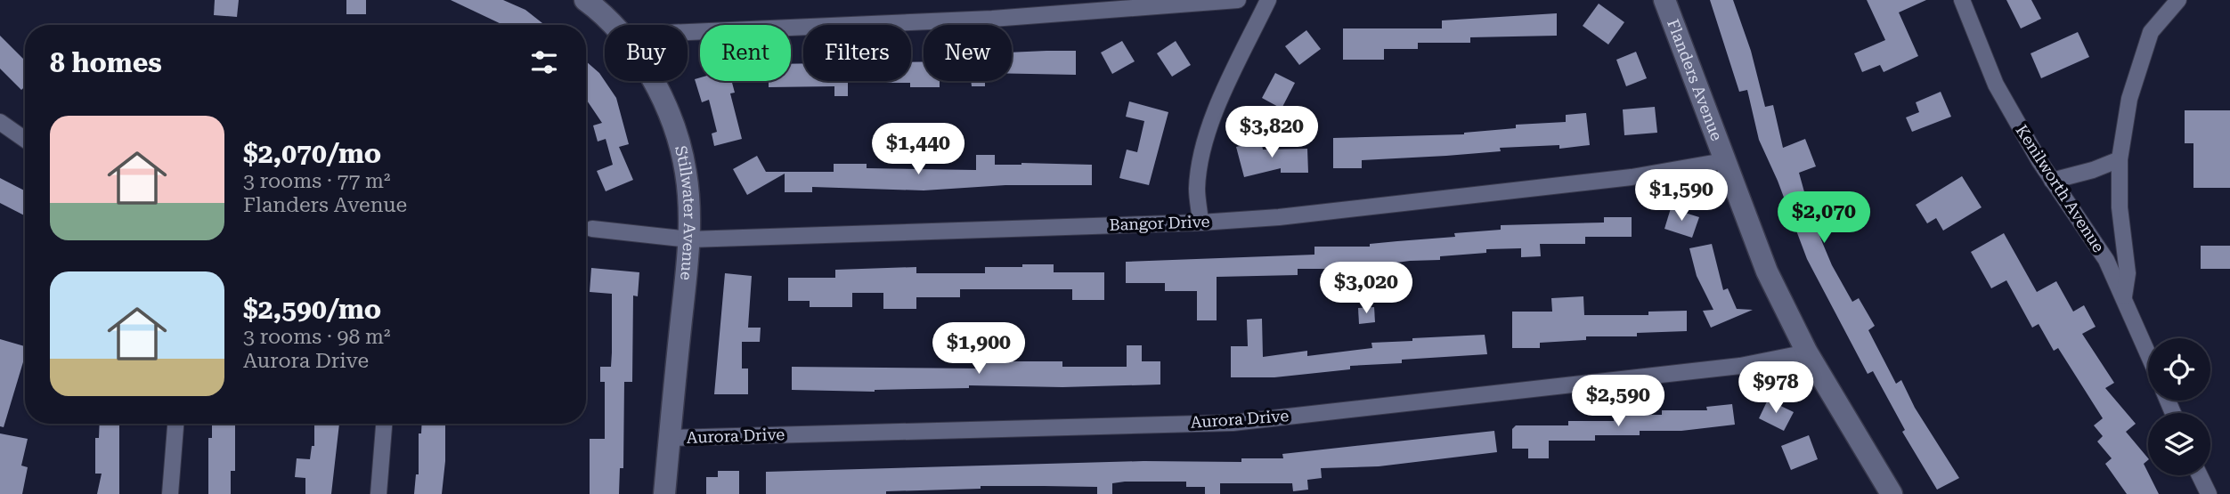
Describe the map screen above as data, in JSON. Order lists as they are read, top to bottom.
{
  "streets": {
    "street": [
      "Flanders Avenue",
      "Kenilworth Avenue",
      "Stillwater Avenue",
      "Bangor Drive",
      "Aurora Drive"
    ]
  },
  "crossings": [
    ["Flanders Avenue", "Bangor Drive"],
    ["Flanders Avenue", "Aurora Drive"],
    ["Stillwater Avenue", "Bangor Drive"],
    ["Stillwater Avenue", "Aurora Drive"]
  ],
  "page": {
    "chip": [
      "Buy",
      "Rent",
      "Filters",
      "New"
    ],
    "heading": "8 homes",
    "list": [
      {
        "name": "$2,070/mo",
        "note": "3 rooms · 77 m² · Flanders Avenue"
      },
      {
        "name": "$2,590/mo",
        "note": "3 rooms · 98 m² · Aurora Drive"
      }
    ],
    "price": [
      "$3,820",
      "$1,440",
      "$1,590",
      "$2,070",
      "$3,020",
      "$1,900",
      "$978",
      "$2,590"
    ]
  }
}
